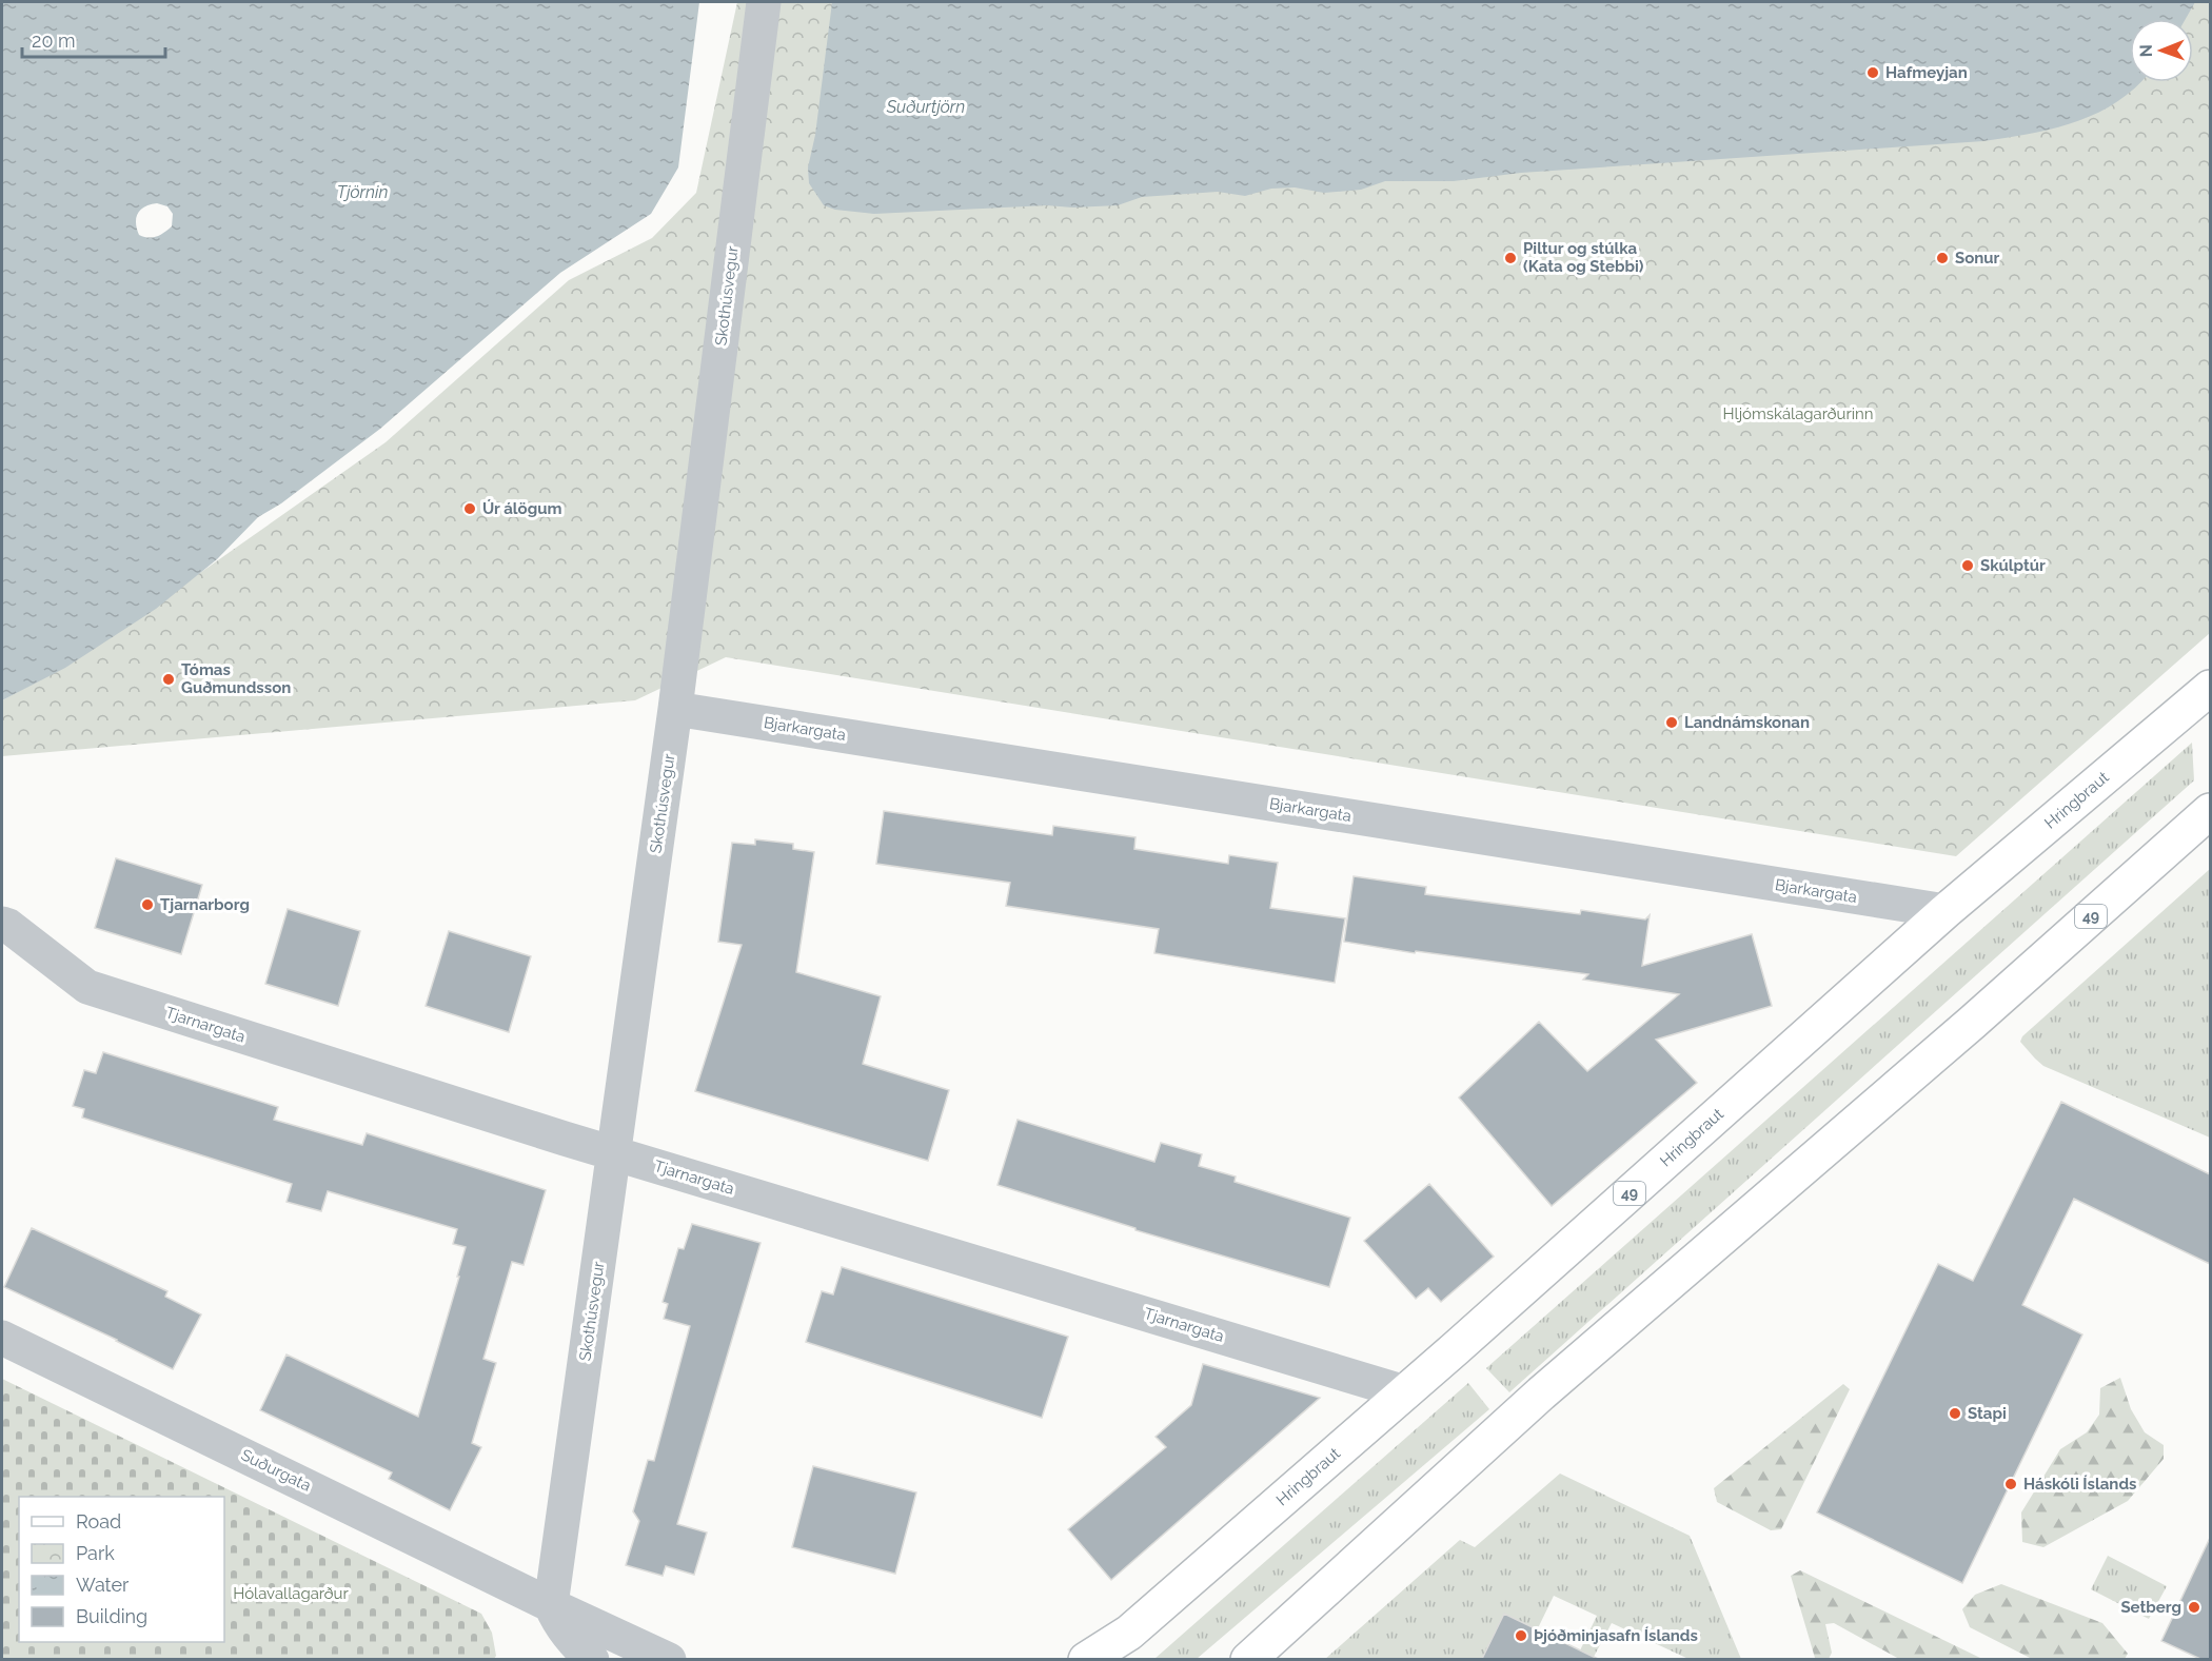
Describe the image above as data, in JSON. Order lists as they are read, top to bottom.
{
  "streets": {
    "main road": ["Hringbraut", "49"],
    "street": [
      "Skothúsvegur",
      "Bjarkargata",
      "Tjarnargata",
      "Suðurgata"
    ]
  },
  "crossings": [
    ["Skothúsvegur", "Bjarkargata"],
    ["Skothúsvegur", "Tjarnargata"],
    ["Skothúsvegur", "Suðurgata"],
    ["Bjarkargata", "Hringbraut"],
    ["Hringbraut", "Tjarnargata"]
  ],
  "water": ["Suðurtjörn", "Tjörnin"],
  "parks": ["Hljómskálagarðurinn", "Hólavallagarður"],
  "places": [
    "Hafmeyjan",
    "Piltur og stúlka (Kata og Stebbi)",
    "Sonur",
    "Úr álögum",
    "Skúlptúr",
    "Tómas Guðmundsson",
    "Landnámskonan",
    "Tjarnarborg",
    "Stapi",
    "Háskóli Íslands",
    "Setberg",
    "Þjóðminjasafn Íslands"
  ],
  "legend": [
    "Road",
    "Park",
    "Water",
    "Building"
  ],
  "scale_bar": "20 m",
  "north": "left"
}
